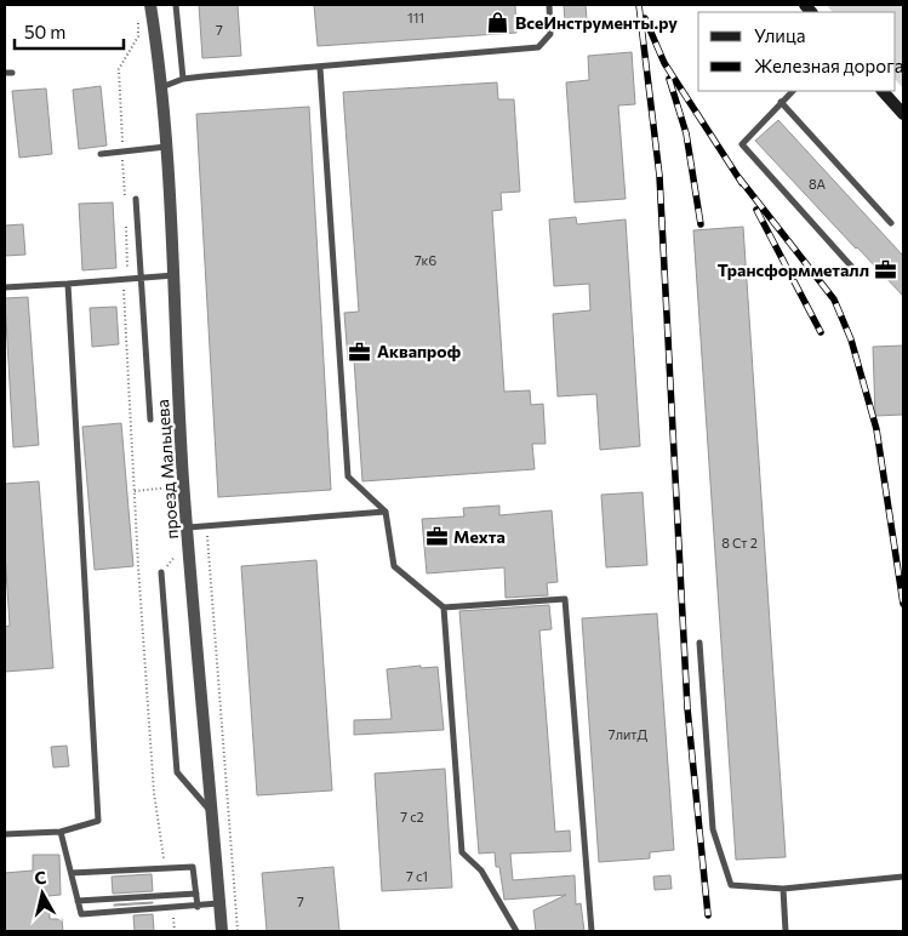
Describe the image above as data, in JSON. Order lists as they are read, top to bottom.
{
  "streets": {
    "street": ["проезд Мальцева"]
  },
  "places": {
    "shop": ["ВсеИнструменты.ру"],
    "office": ["Трансформметалл", "Аквапроф", "Мехта"]
  },
  "house_numbers": [
    "111",
    "7",
    "8А",
    "7к6",
    "8 Ст 2",
    "7литД",
    "7 с2",
    "7 с1",
    "7"
  ],
  "legend": ["Улица", "Железная дорога"],
  "scale_bar": "50 m",
  "north": "top"
}
